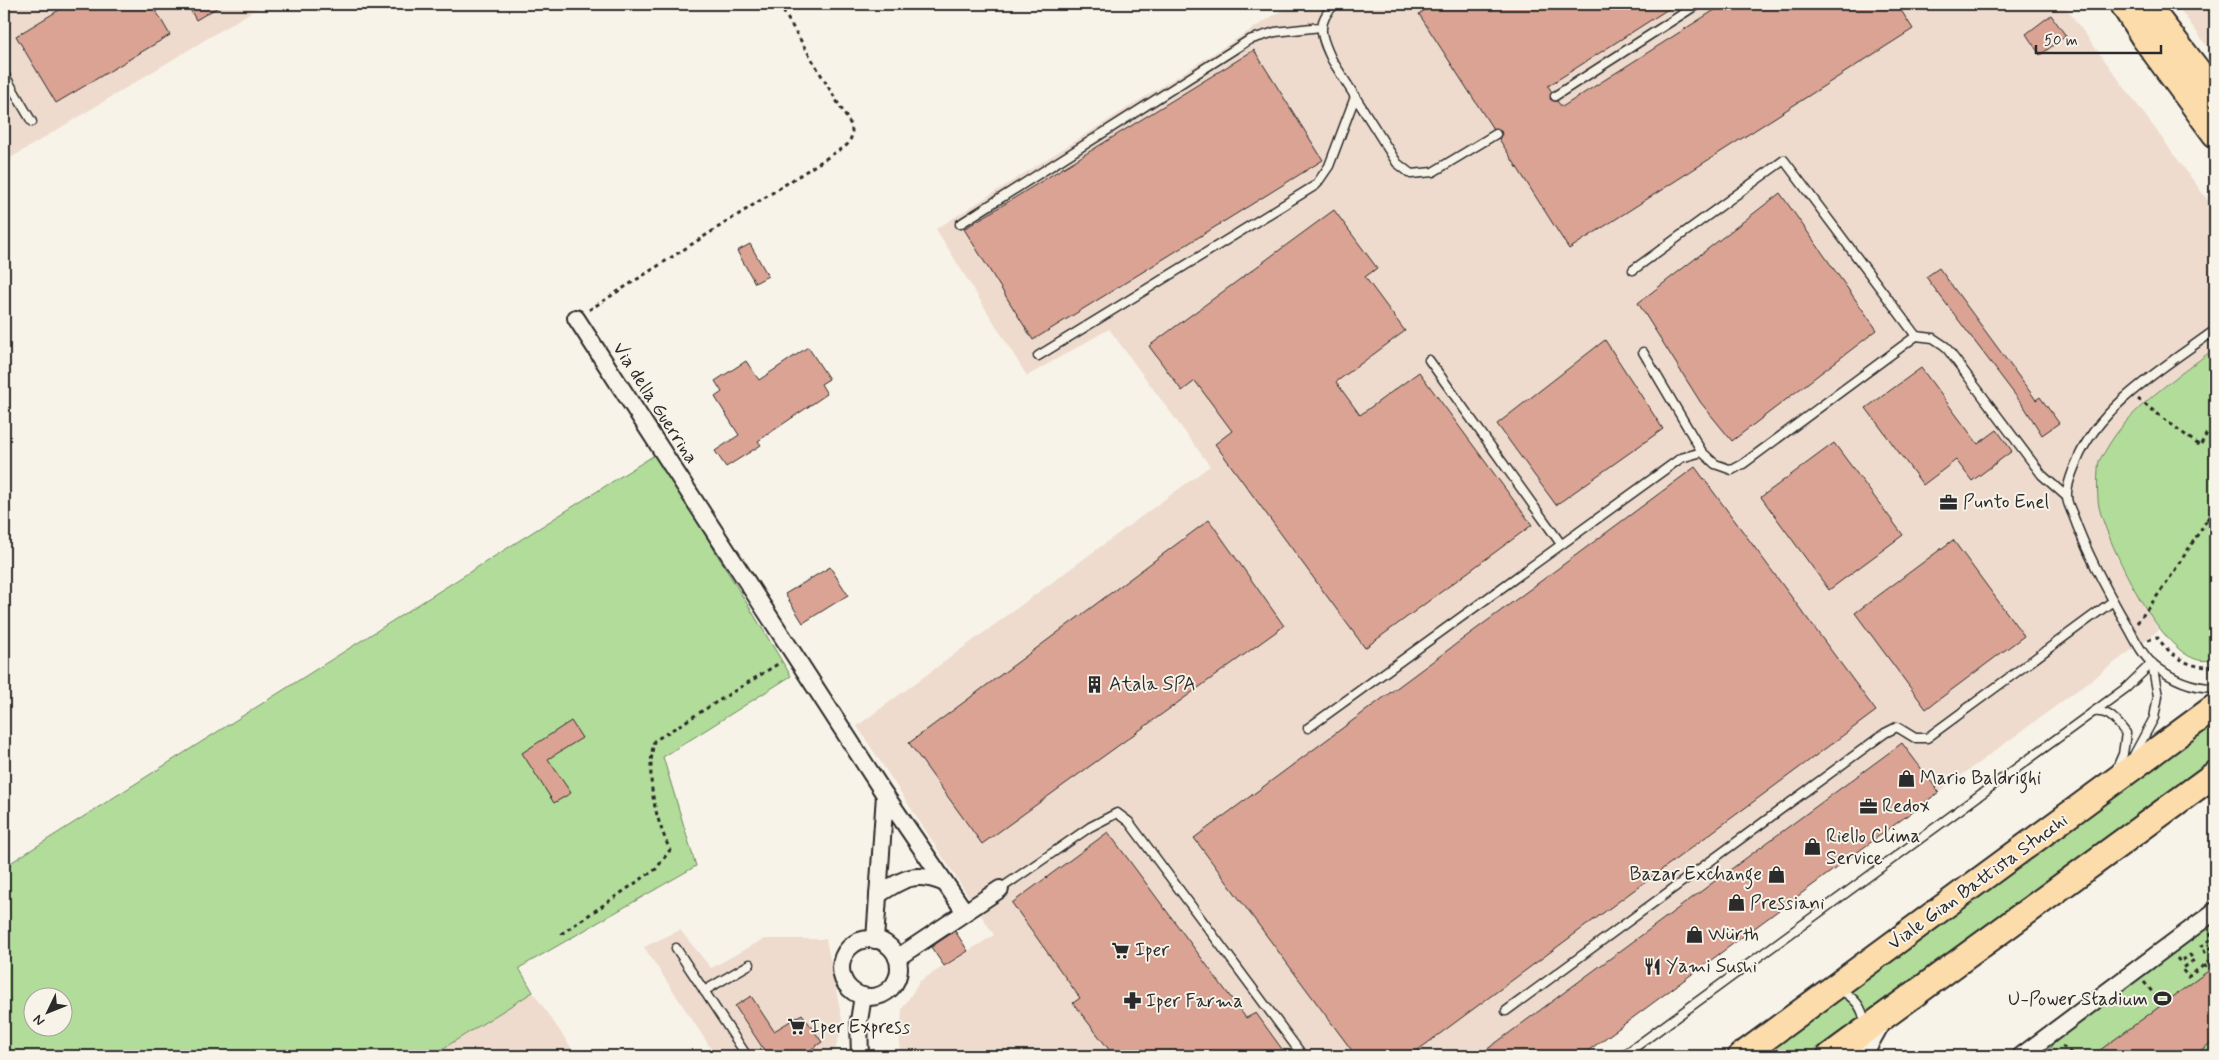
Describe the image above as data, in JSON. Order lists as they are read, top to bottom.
{
  "streets": {
    "main road": ["Viale Gian Battista Stucchi"],
    "street": ["Via della Guerrina"]
  },
  "places": {
    "office": ["Punto Enel", "Redox"],
    "building": ["Atala SPA"],
    "shop": [
      "Mario Baldrighi",
      "Riello Clima Service",
      "Bazar Exchange",
      "Pressiani",
      "Würth"
    ],
    "supermarket": ["Iper", "Iper Express"],
    "restaurant": ["Yami Sushi"],
    "sports": ["U-Power Stadium"],
    "pharmacy": ["Iper Farma"]
  },
  "scale_bar": "50 m",
  "north": "bottom left"
}
